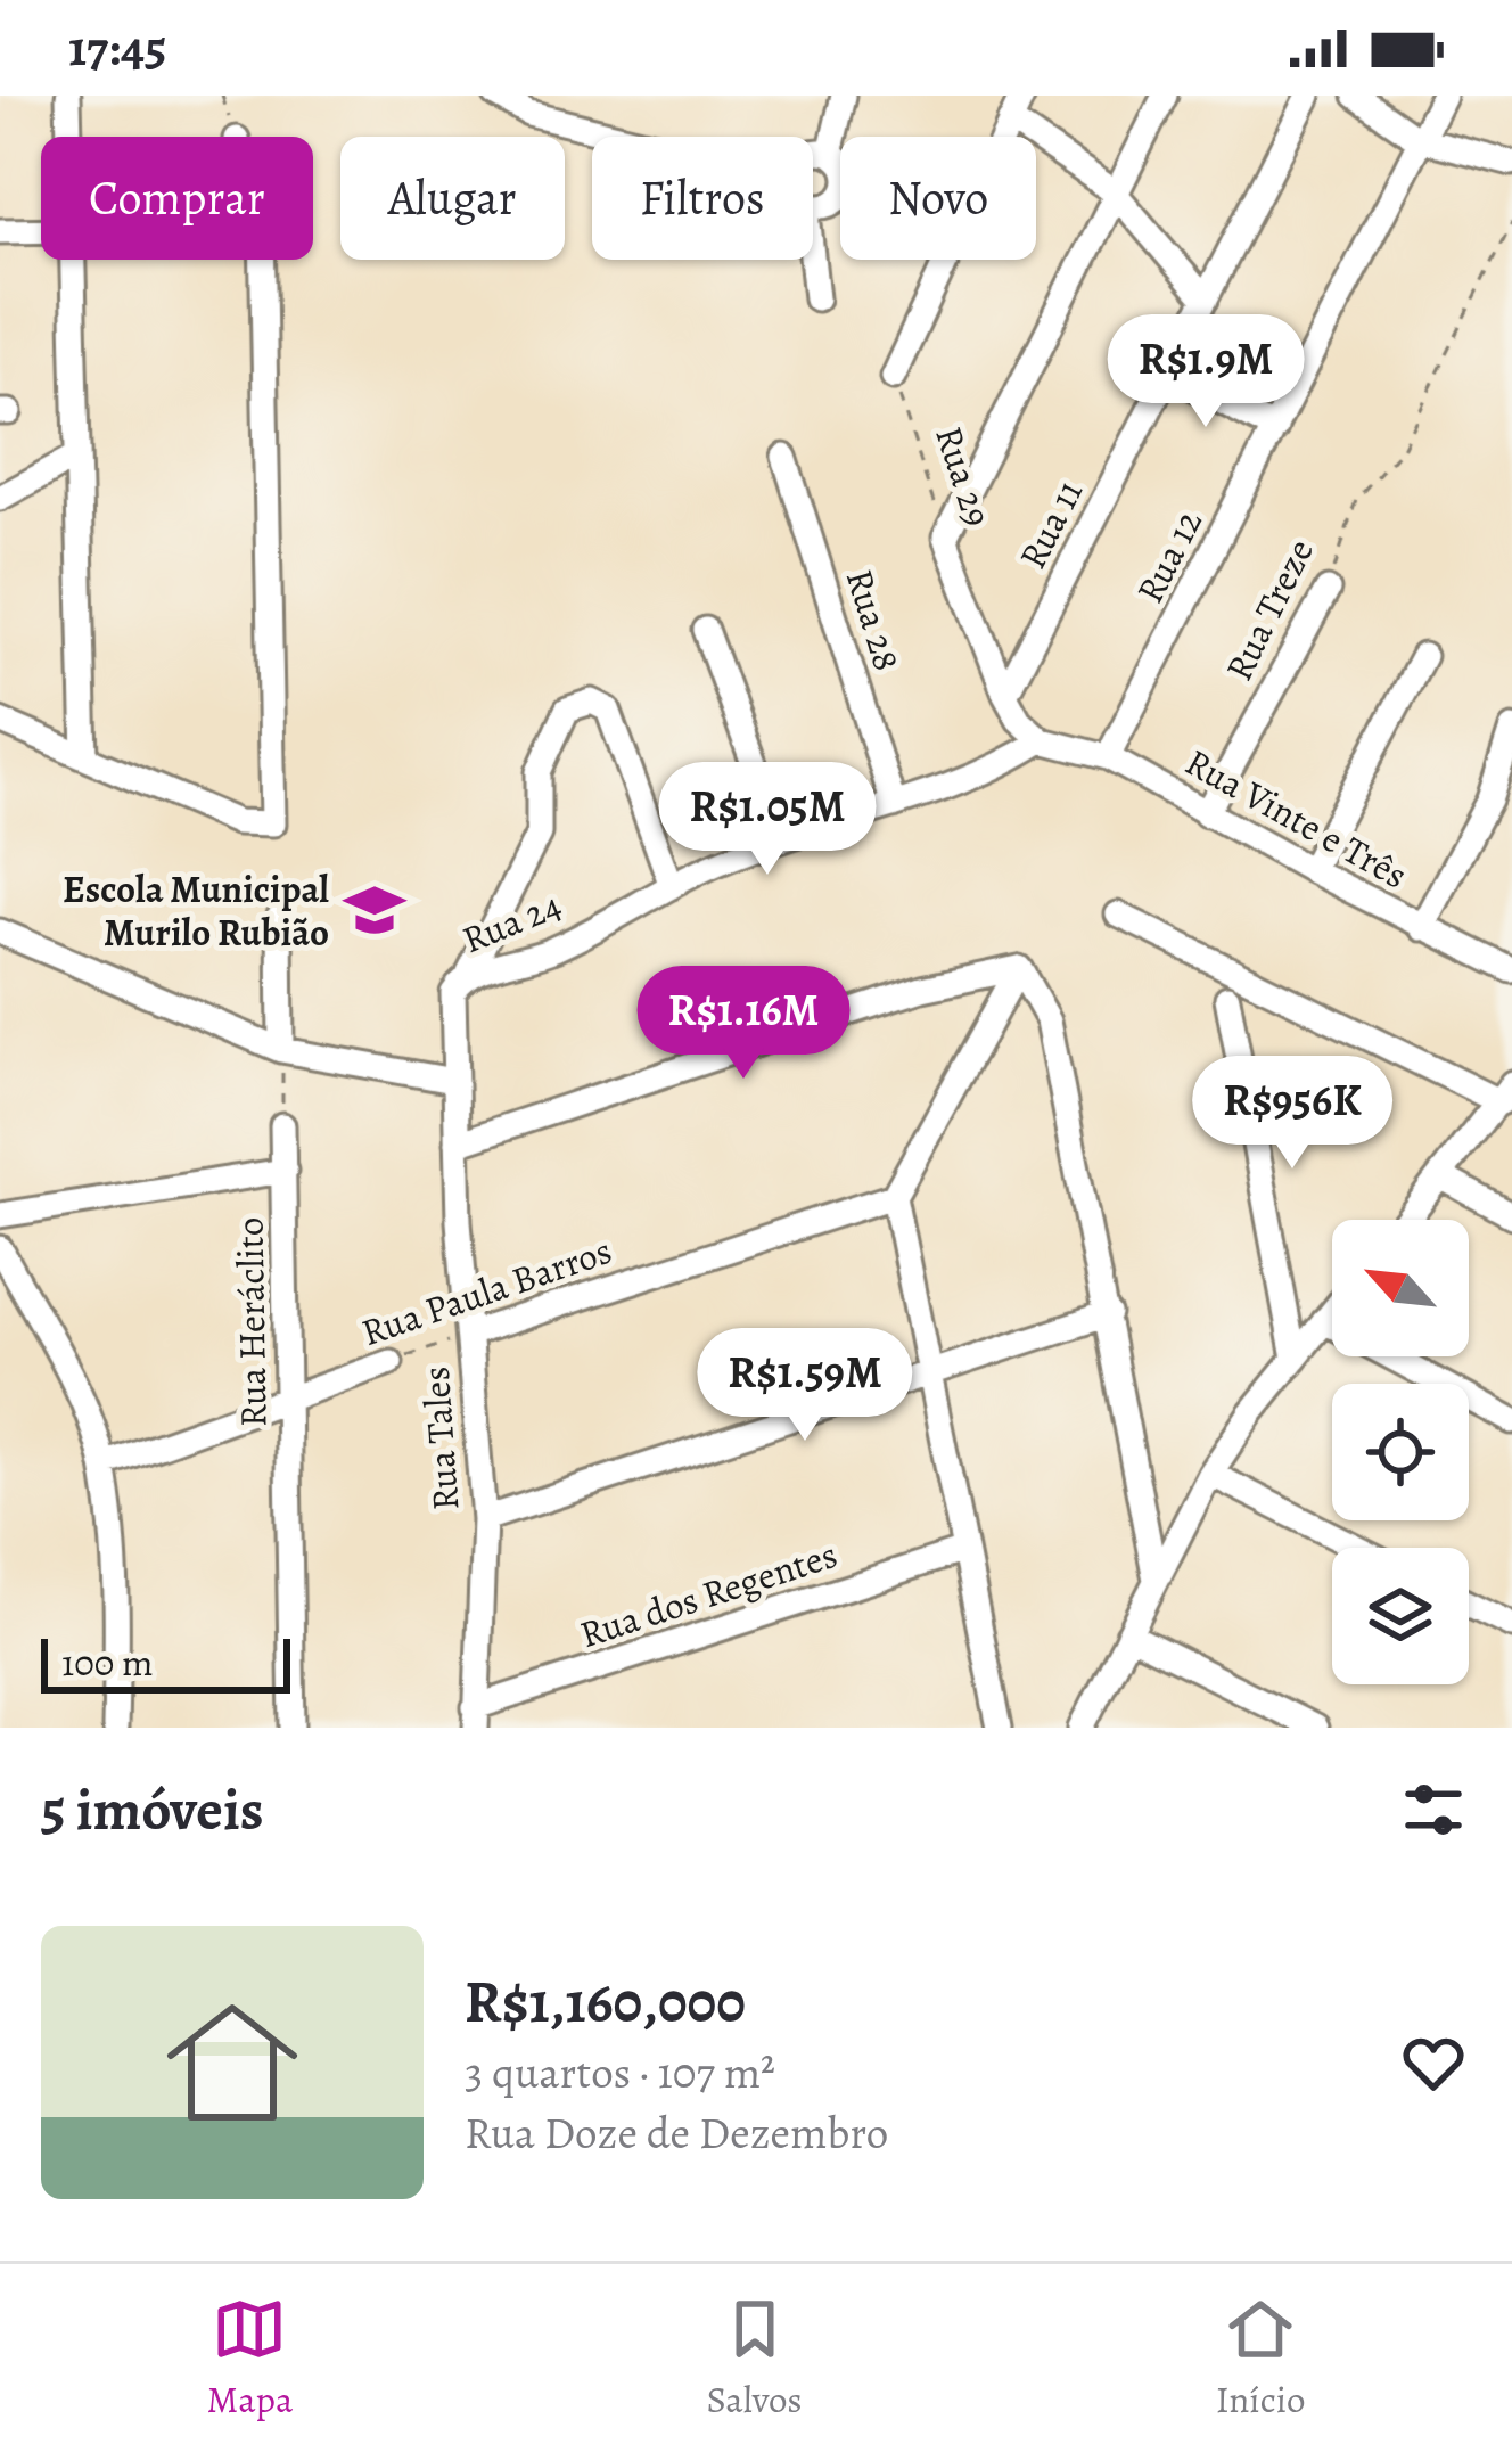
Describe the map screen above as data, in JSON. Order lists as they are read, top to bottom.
{
  "streets": {
    "street": [
      "Rua 29",
      "Rua 11",
      "Rua 12",
      "Rua Treze",
      "Rua 28",
      "Rua Vinte e Três",
      "Rua 24",
      "Rua Paula Barros",
      "Rua Heráclito",
      "Rua Tales",
      "Rua dos Regentes"
    ]
  },
  "crossings": [
    ["Rua 29", "Rua 11"],
    ["Rua 29", "Rua Vinte e Três"],
    ["Rua 29", "Rua 24"],
    ["Rua 12", "Rua Vinte e Três"],
    ["Rua Treze", "Rua Vinte e Três"],
    ["Rua 28", "Rua 24"],
    ["Rua Vinte e Três", "Rua 24"],
    ["Rua 24", "Rua Tales"],
    ["Rua Paula Barros", "Rua Heráclito"],
    ["Rua Paula Barros", "Rua Tales"],
    ["Rua Tales", "Rua dos Regentes"]
  ],
  "places": {
    "school or university": ["Escola Municipal Murilo Rubião"]
  },
  "scale_bar": "100 m",
  "north": "top left",
  "page": {
    "status": "17:45",
    "chip": [
      "Comprar",
      "Alugar",
      "Filtros",
      "Novo"
    ],
    "price": [
      "R$1.9M",
      "R$1.05M",
      "R$1.16M",
      "R$956K",
      "R$1.59M"
    ],
    "scale": "100 m",
    "heading": "5 imóveis",
    "list": [
      {
        "name": "R$1,160,000",
        "note": "3 quartos · 107 m² · Rua Doze de Dezembro"
      }
    ],
    "tabs": ["Mapa", "Salvos", "Início"]
  }
}
